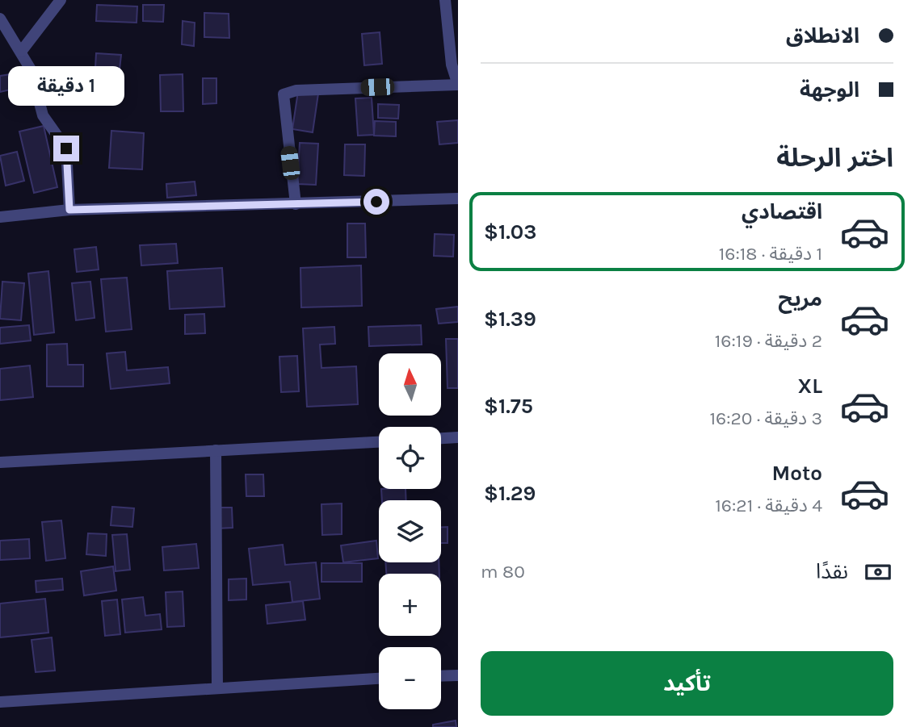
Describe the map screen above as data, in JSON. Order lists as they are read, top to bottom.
{
  "north": "top",
  "page": {
    "banner": ["الانطلاق", "الوجهة"],
    "bubble": "1 دقيقة",
    "heading": "اختر الرحلة",
    "list": [
      {
        "name": "اقتصادي",
        "note": "1 دقيقة · 16:18",
        "value": "$1.03"
      },
      {
        "name": "مريح",
        "note": "2 دقيقة · 16:19",
        "value": "$1.39"
      },
      {
        "name": "XL",
        "note": "3 دقيقة · 16:20",
        "value": "$1.75"
      },
      {
        "name": "Moto",
        "note": "4 دقيقة · 16:21",
        "value": "$1.29"
      }
    ],
    "map_buttons": ["+", "−"],
    "pay": ["نقدًا", "80 m"],
    "buttons": "تأكيد"
  }
}
